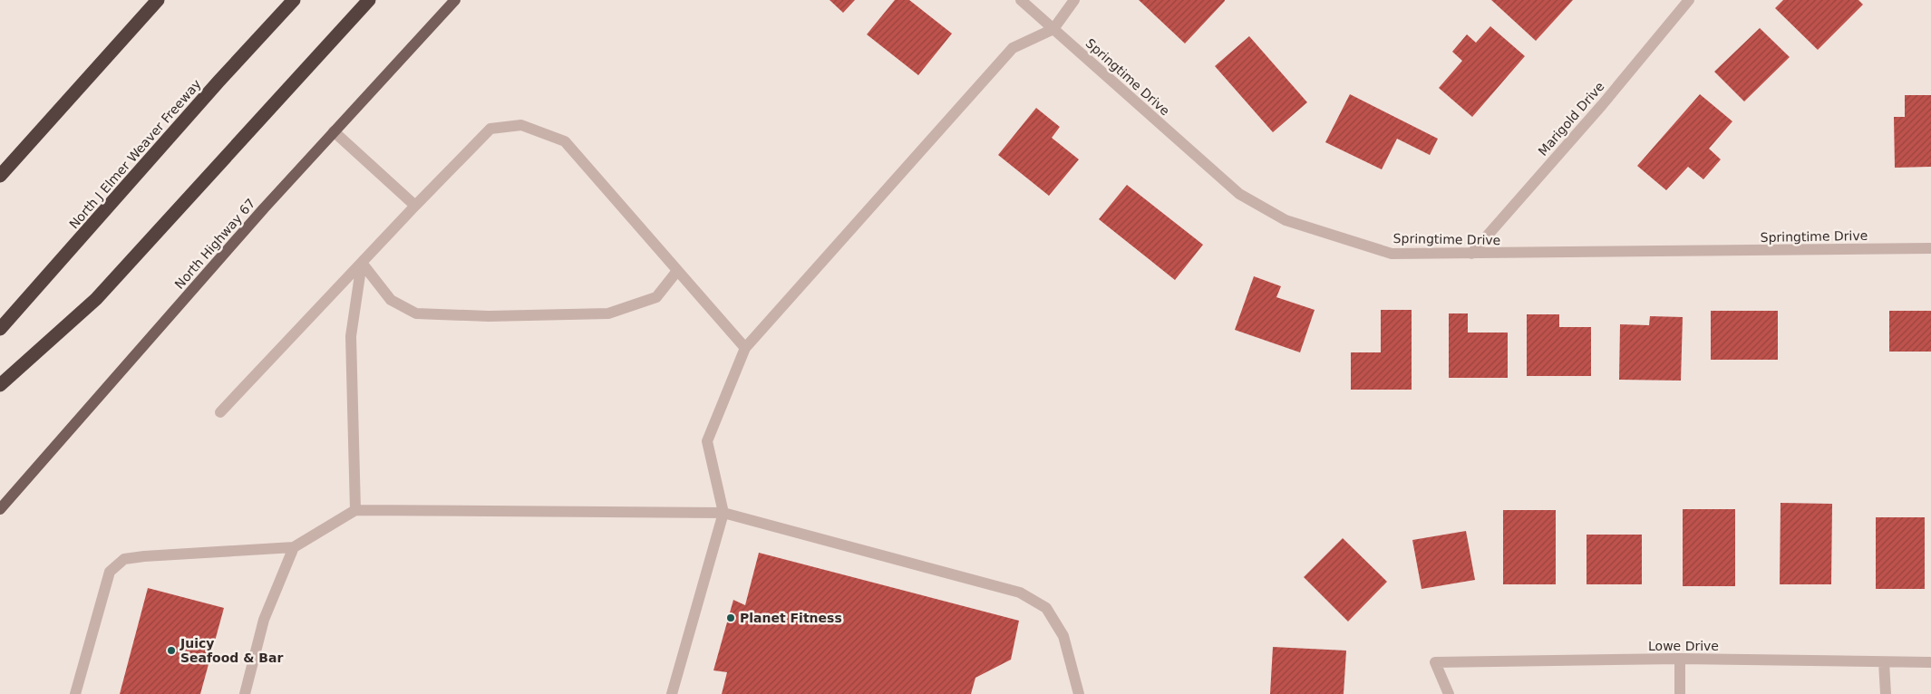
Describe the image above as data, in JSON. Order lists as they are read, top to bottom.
{
  "streets": {
    "highway": ["North J Elmer Weaver Freeway"],
    "main road": ["North Highway 67"],
    "street": ["Springtime Drive", "Marigold Drive", "Lowe Drive"]
  },
  "crossings": [
    ["Springtime Drive", "Marigold Drive"]
  ],
  "places": ["Planet Fitness", "Juicy Seafood & Bar"]
}
